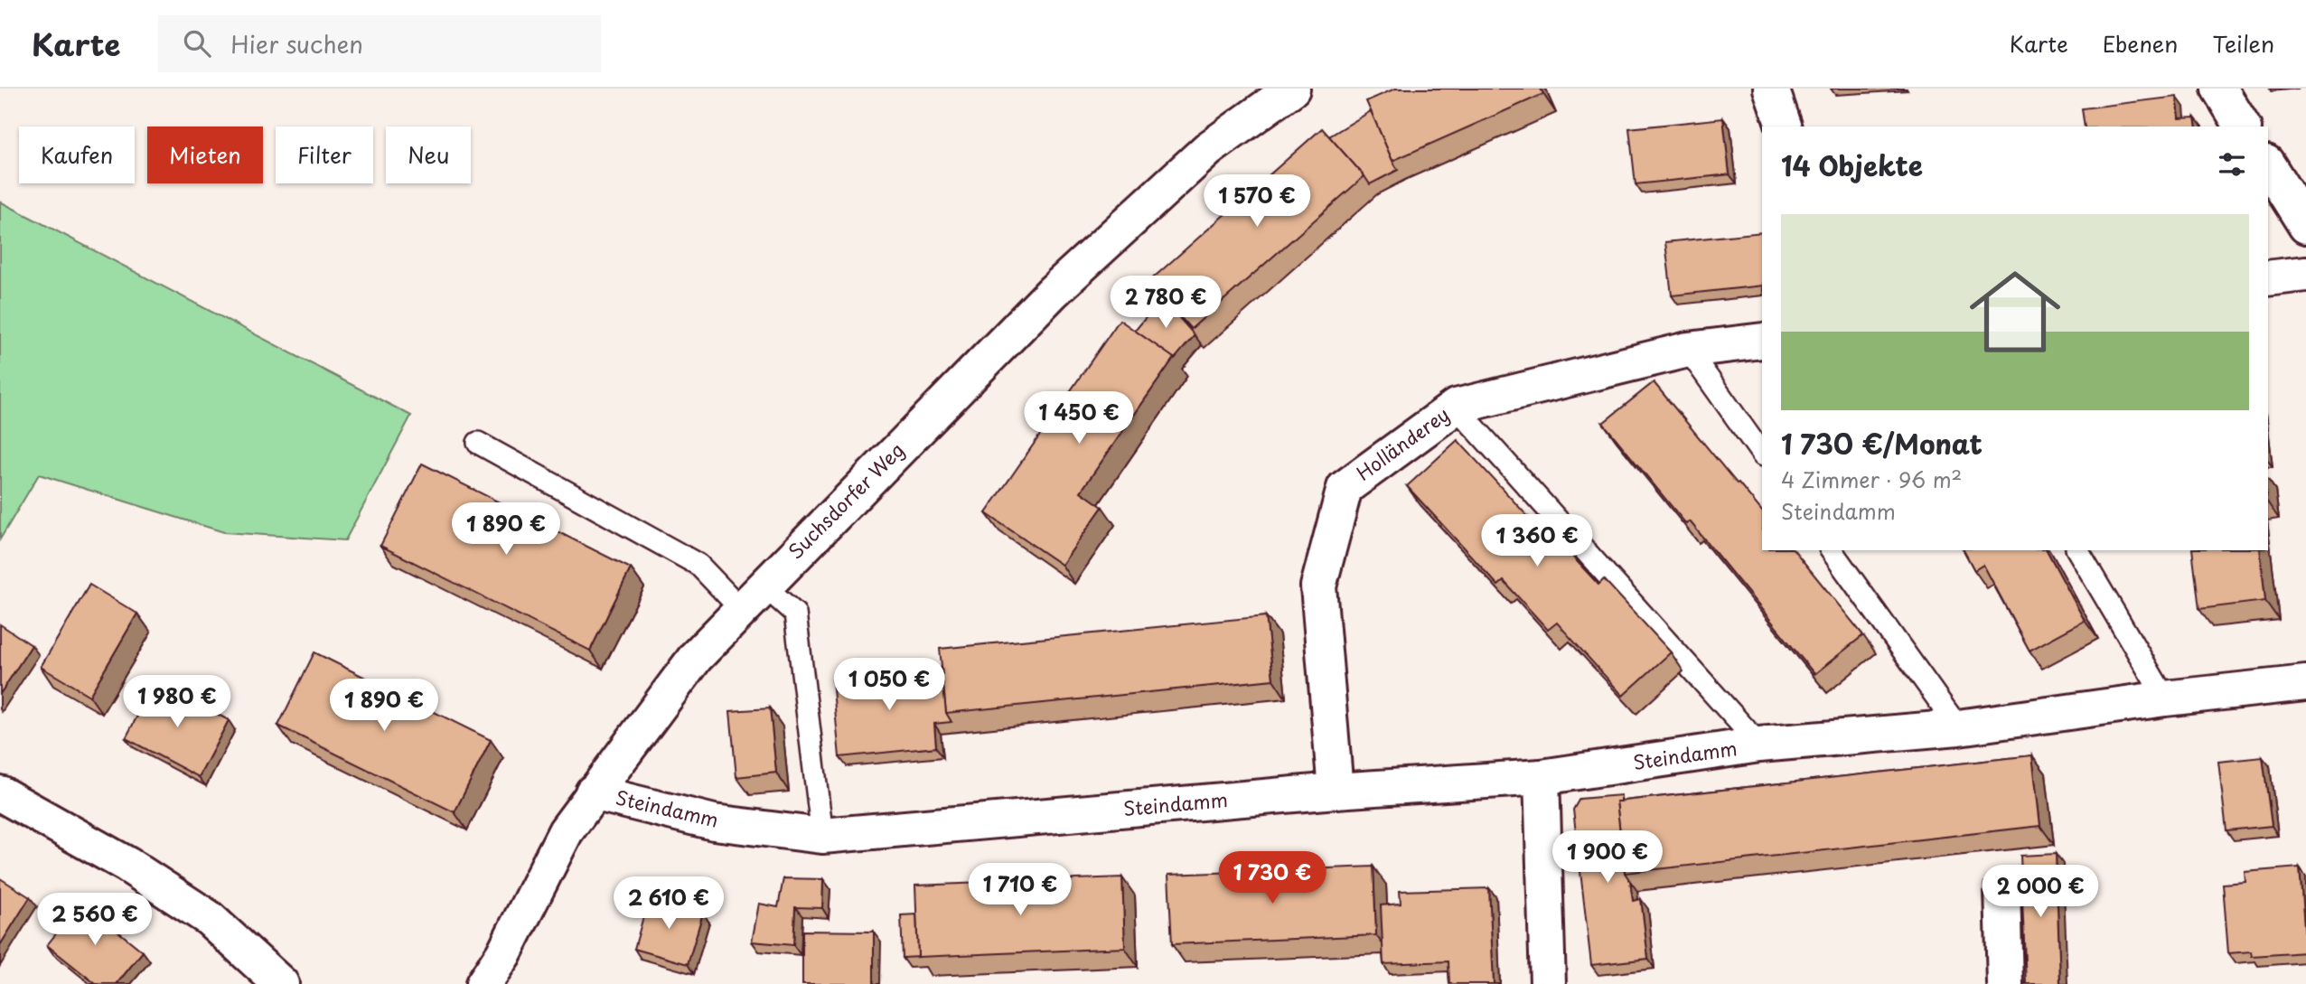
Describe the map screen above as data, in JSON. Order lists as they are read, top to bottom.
{
  "streets": {
    "street": ["Holländerey", "Suchsdorfer Weg", "Steindamm"]
  },
  "crossings": [
    ["Holländerey", "Steindamm"],
    ["Suchsdorfer Weg", "Steindamm"]
  ],
  "page": {
    "header": "Karte",
    "search": "Hier suchen",
    "nav": ["Karte", "Ebenen", "Teilen"],
    "chip": [
      "Kaufen",
      "Mieten",
      "Filter",
      "Neu"
    ],
    "heading": "14 Objekte",
    "price": [
      "1 570 €",
      "2 780 €",
      "1 450 €",
      "1 890 €",
      "1 360 €",
      "1 050 €",
      "1 980 €",
      "1 890 €",
      "1 900 €",
      "1 730 €",
      "1 710 €",
      "2 000 €",
      "2 610 €",
      "2 560 €"
    ],
    "list": [
      {
        "name": "1 730 €/Monat",
        "note": "4 Zimmer · 96 m² · Steindamm"
      }
    ]
  }
}
